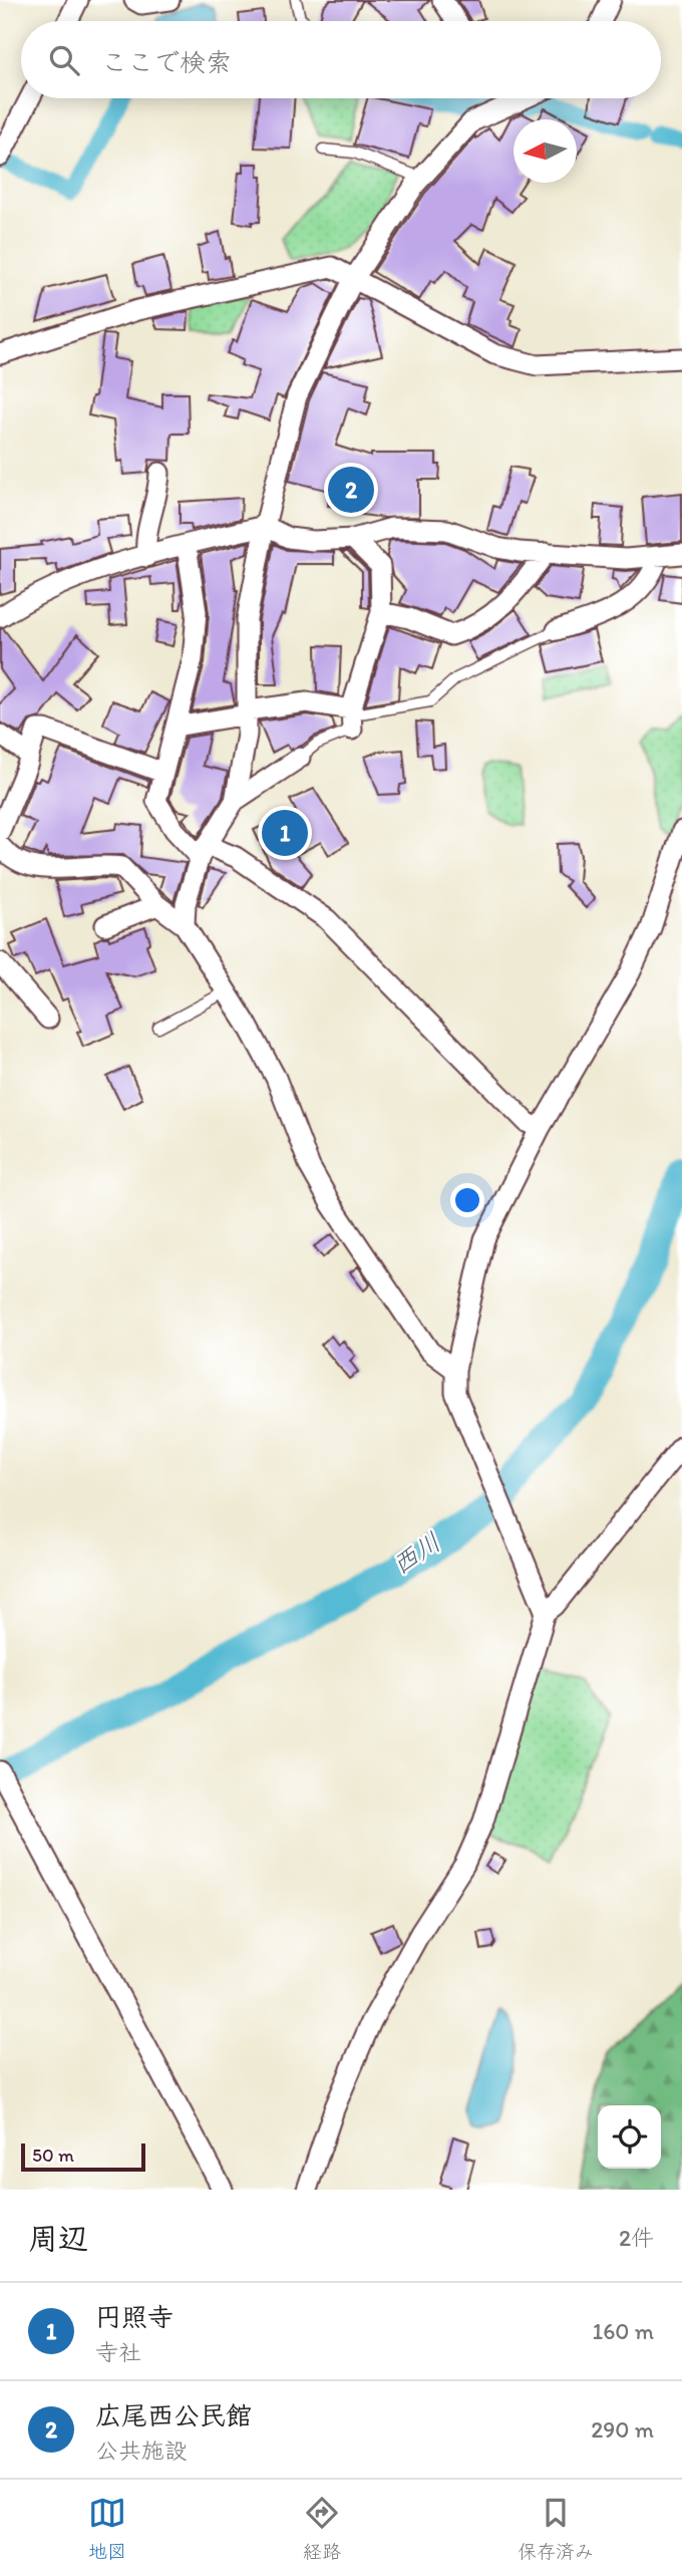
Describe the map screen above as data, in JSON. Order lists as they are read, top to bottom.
{
  "water": ["西川"],
  "scale_bar": "50 m",
  "north": "left",
  "page": {
    "search": "ここで検索",
    "pins": ["2", "1"],
    "scale": "50 m",
    "heading": ["周辺", "2件"],
    "list": [
      {
        "mark": "1",
        "name": "円照寺",
        "note": "寺社",
        "value": "160 m"
      },
      {
        "mark": "2",
        "name": "広尾西公民館",
        "note": "公共施設",
        "value": "290 m"
      }
    ],
    "nav": ["地図", "経路", "保存済み"]
  }
}
